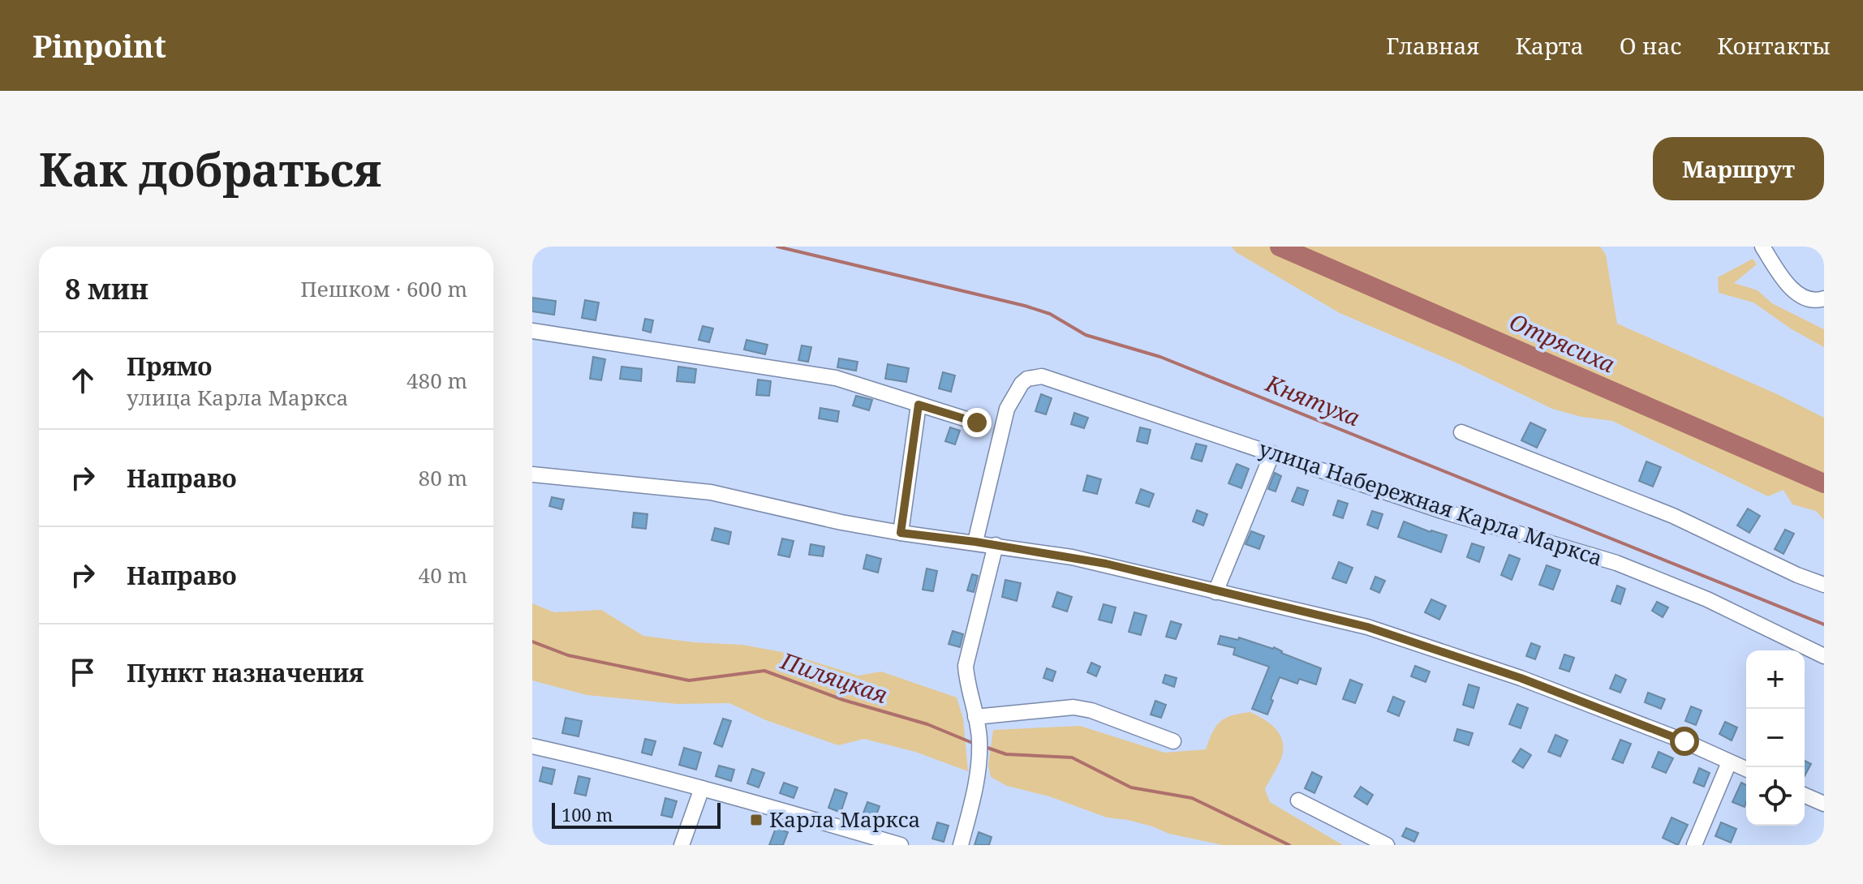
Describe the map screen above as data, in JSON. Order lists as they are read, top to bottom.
{
  "streets": {
    "street": ["улица Набережная Карла Маркса"]
  },
  "water": ["Отрясиха", "Княтуха", "Пиляцкая"],
  "places": {
    "transit": ["Карла Маркса"]
  },
  "scale_bar": "100 m",
  "page": {
    "header": "Pinpoint",
    "nav": [
      "Главная",
      "Карта",
      "О нас",
      "Контакты"
    ],
    "buttons": "Маршрут",
    "title": "Как добраться",
    "heading": ["8 мин", "Пешком · 600 m"],
    "list": [
      ["Прямо", "улица Карла Маркса", "480 m"],
      ["Направо", "80 m"],
      ["Направо", "40 m"],
      "Пункт назначения"
    ],
    "map_buttons": ["+", "−"],
    "scale": "100 m"
  }
}
